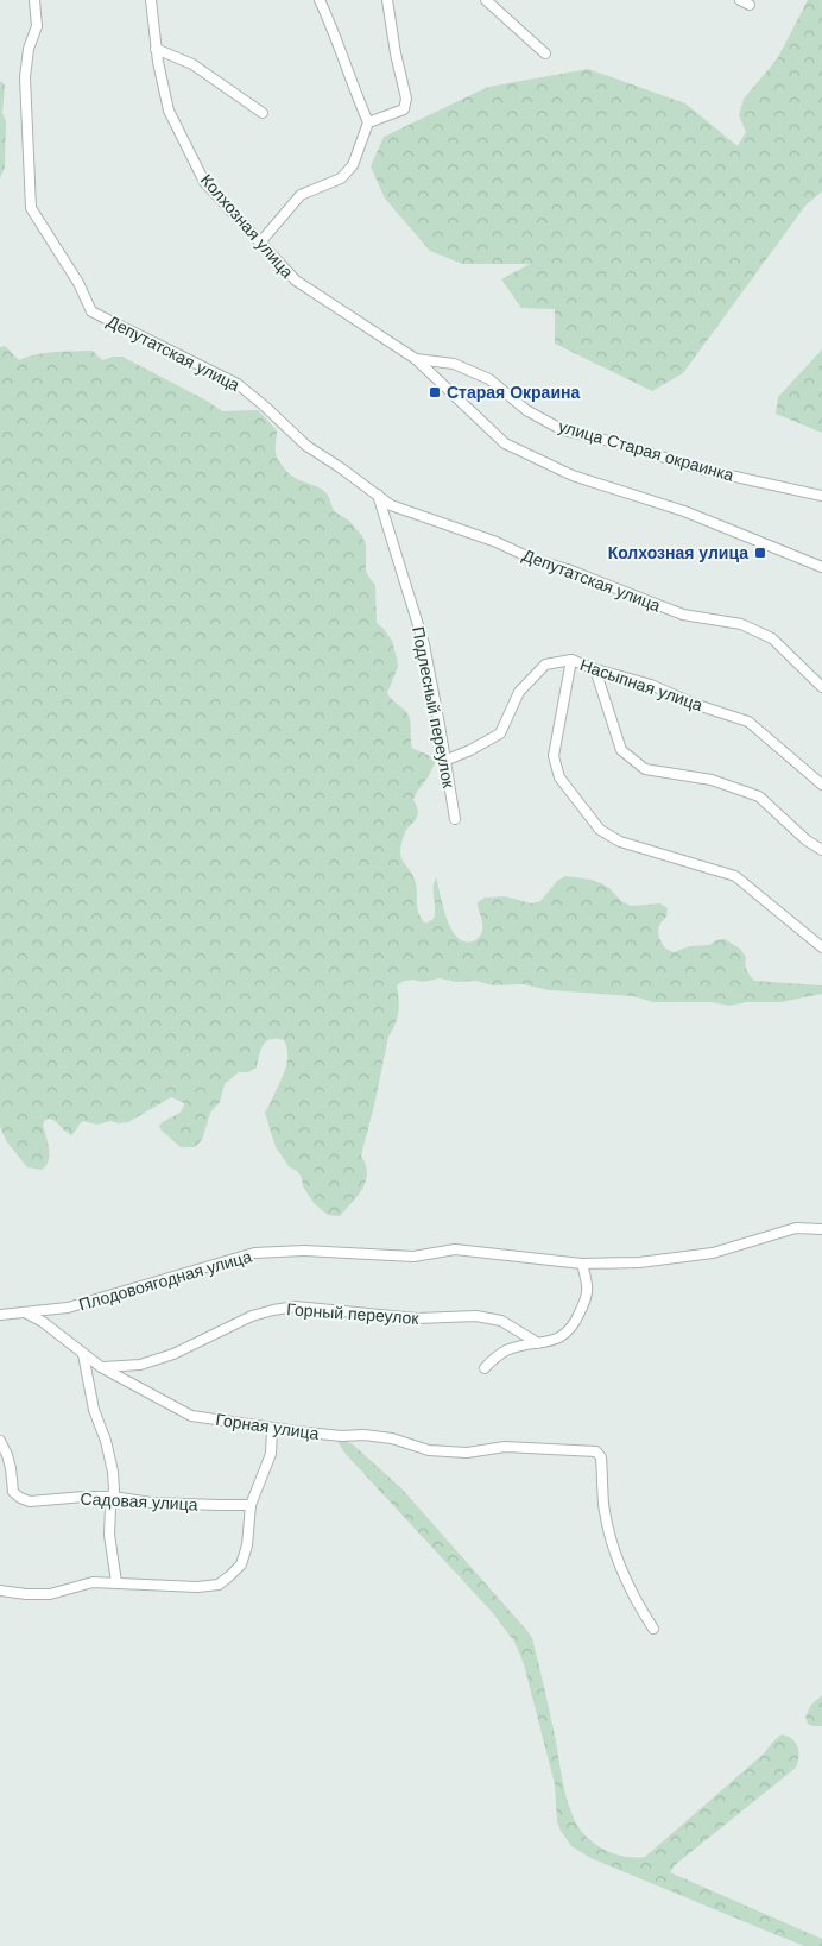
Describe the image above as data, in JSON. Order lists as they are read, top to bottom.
{
  "streets": {
    "street": [
      "Колхозная улица",
      "Депутатская улица",
      "улица Старая окраинка",
      "Насыпная улица",
      "Подлесный переулок",
      "Плодовоягодная улица",
      "Горный переулок",
      "Горная улица",
      "Садовая улица"
    ]
  },
  "crossings": [
    ["Колхозная улица", "улица Старая окраинка"],
    ["Депутатская улица", "Подлесный переулок"],
    ["Насыпная улица", "Подлесный переулок"],
    ["Плодовоягодная улица", "Горная улица"],
    ["Горный переулок", "Горная улица"]
  ],
  "places": {
    "transit": ["Старая Окраина", "Колхозная улица"]
  }
}
